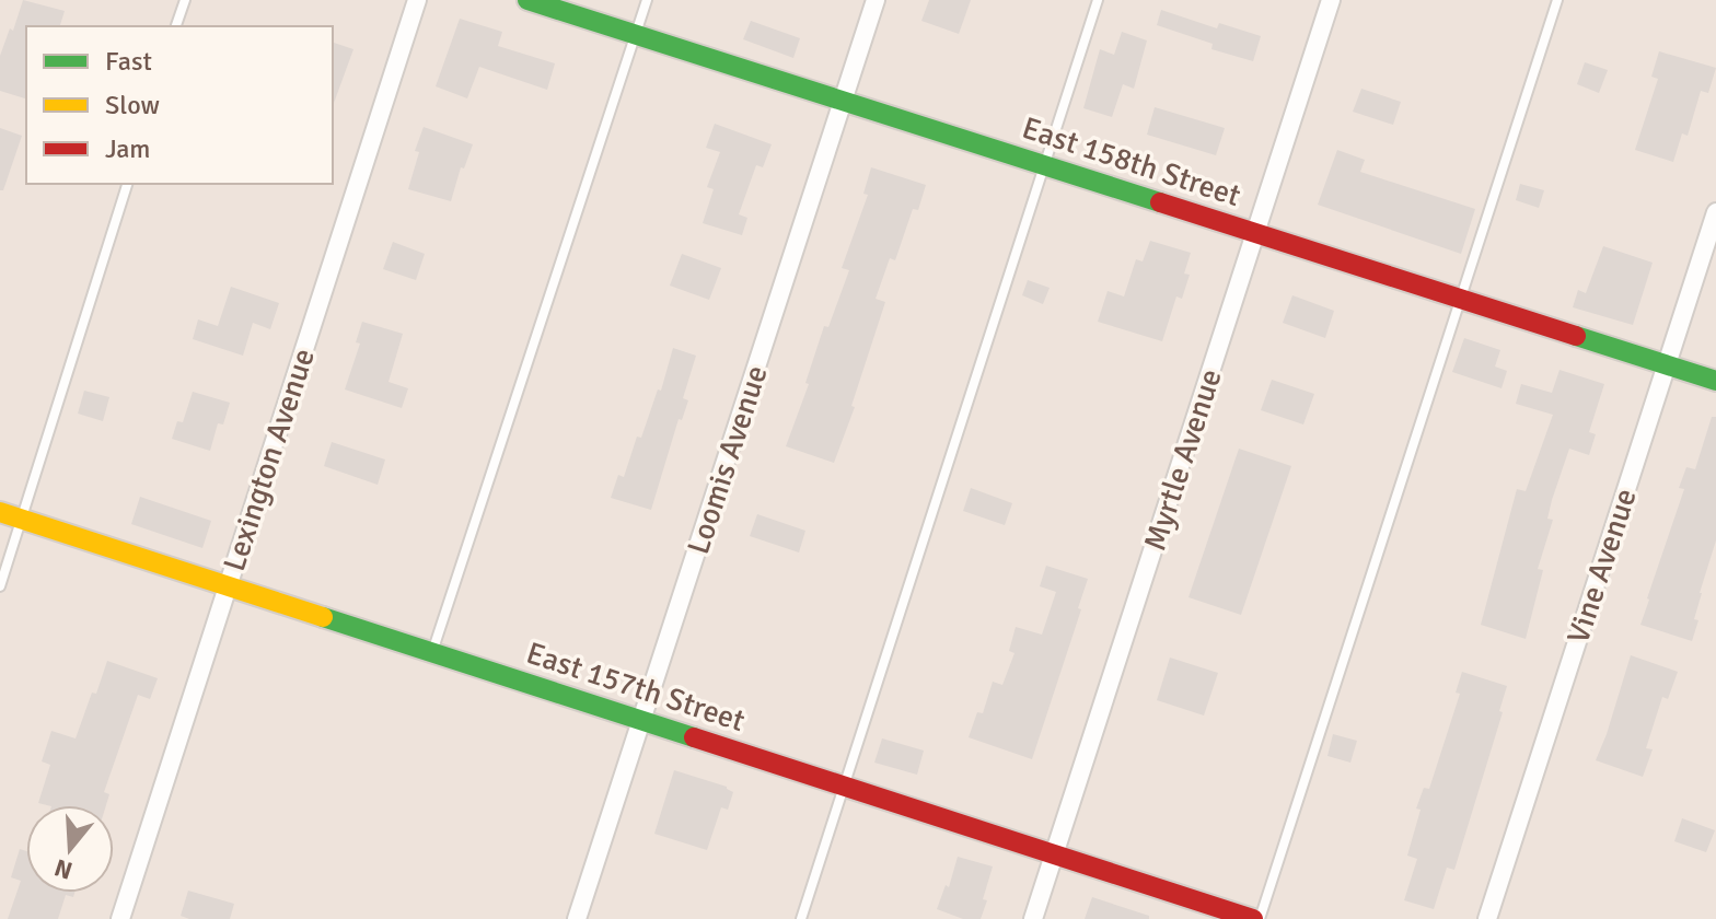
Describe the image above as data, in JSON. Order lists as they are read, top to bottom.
{
  "streets": {
    "street": [
      "East 158th Street",
      "Lexington Avenue",
      "Loomis Avenue",
      "Myrtle Avenue",
      "Vine Avenue",
      "East 157th Street"
    ]
  },
  "crossings": [
    ["East 158th Street", "Loomis Avenue"],
    ["East 158th Street", "Myrtle Avenue"],
    ["East 158th Street", "Vine Avenue"],
    ["Lexington Avenue", "East 157th Street"],
    ["Loomis Avenue", "East 157th Street"],
    ["Myrtle Avenue", "East 157th Street"]
  ],
  "legend": ["Fast", "Slow", "Jam"],
  "north": "bottom"
}
